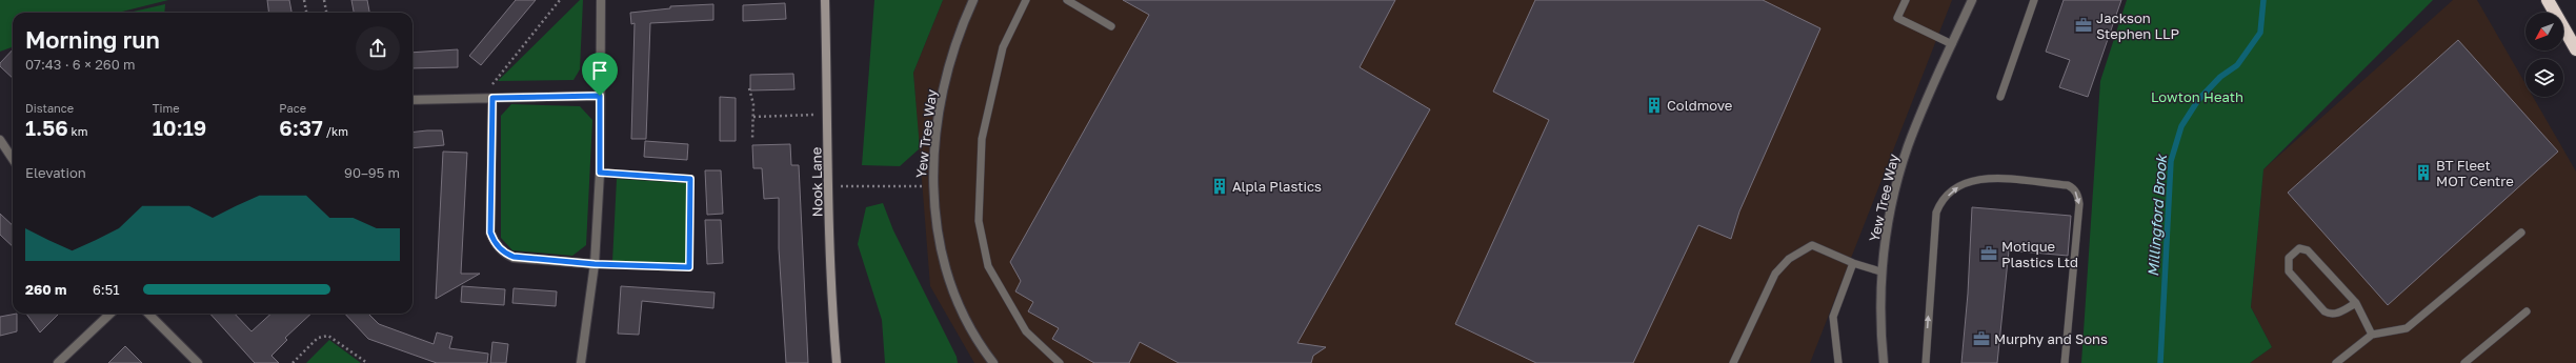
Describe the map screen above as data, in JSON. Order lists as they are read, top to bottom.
{
  "streets": {
    "street": ["Yew Tree Way", "Nook Lane"]
  },
  "water": ["Millingford Brook"],
  "parks": ["Lowton Heath"],
  "places": {
    "office": ["Jackson Stephen LLP", "Motique Plastics Ltd", "Murphy and Sons"],
    "building": ["Coldmove", "BT Fleet MOT Centre", "Alpla Plastics"]
  },
  "north": "bottom left",
  "page": {
    "heading": ["Morning run", "07:43 · 6 × 260 m"],
    "stats": [
      ["Distance", "1.56 km"],
      ["Time", "10:19"],
      ["Pace", "6:37 /km"]
    ],
    "chart": ["Elevation", "90–95 m"],
    "list": [
      {
        "name": "260 m",
        "note": "6:51"
      }
    ]
  }
}
